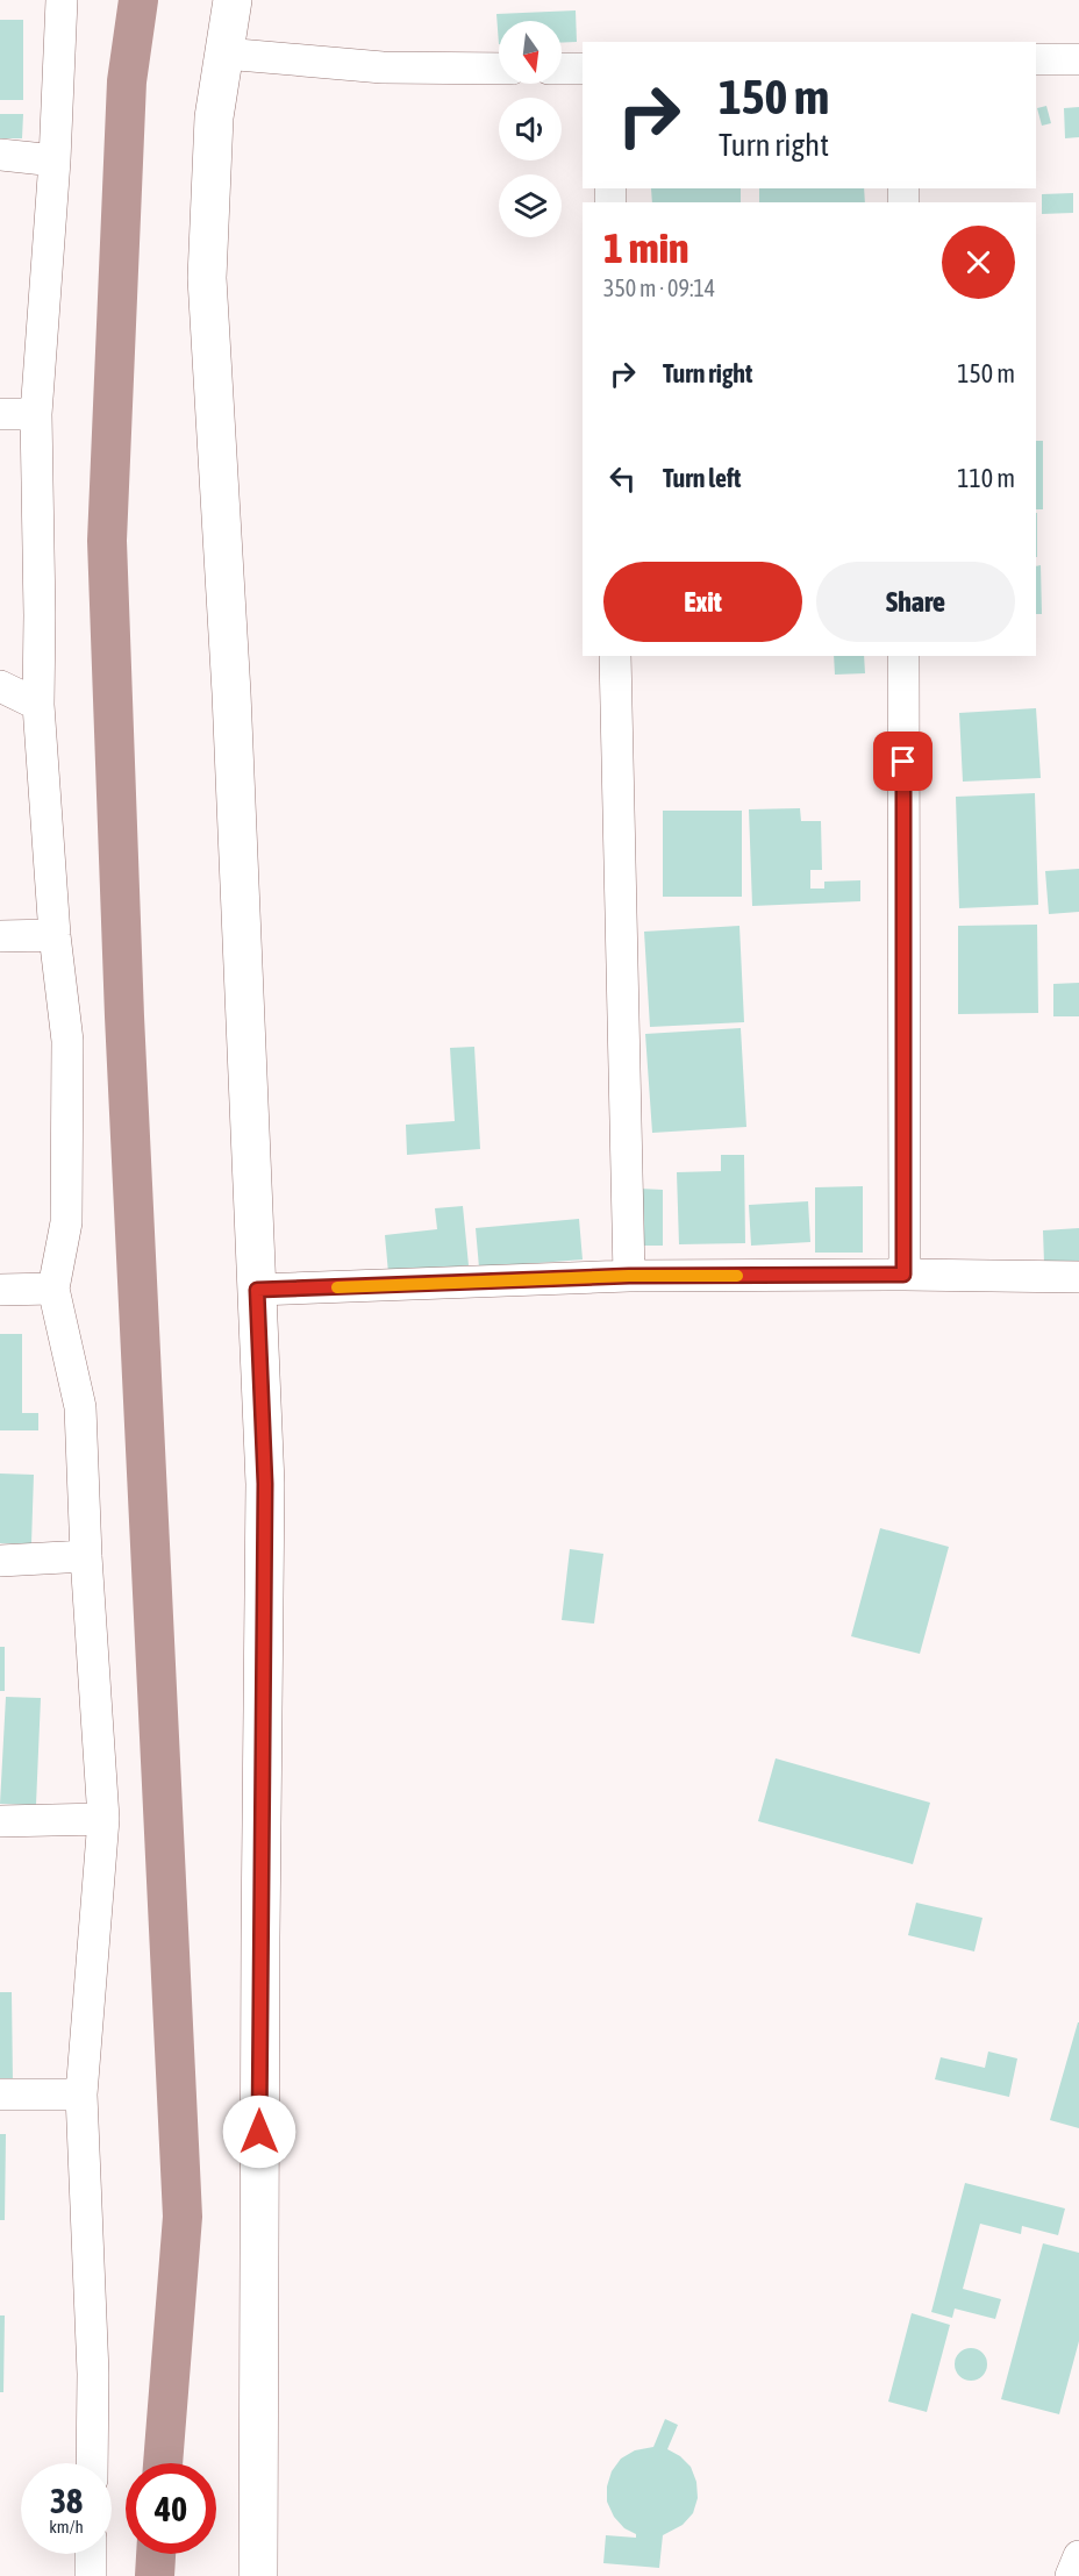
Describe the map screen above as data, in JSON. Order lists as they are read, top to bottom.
{
  "north": "bottom",
  "page": {
    "turn": ["150 m", "Turn right"],
    "heading": ["1 min", "350 m · 09:14"],
    "list": [
      {
        "name": "Turn right",
        "value": "150 m"
      },
      {
        "name": "Turn left",
        "value": "110 m"
      }
    ],
    "buttons": ["Exit", "Share"],
    "speed": "38 km/h",
    "limit": "40"
  }
}
